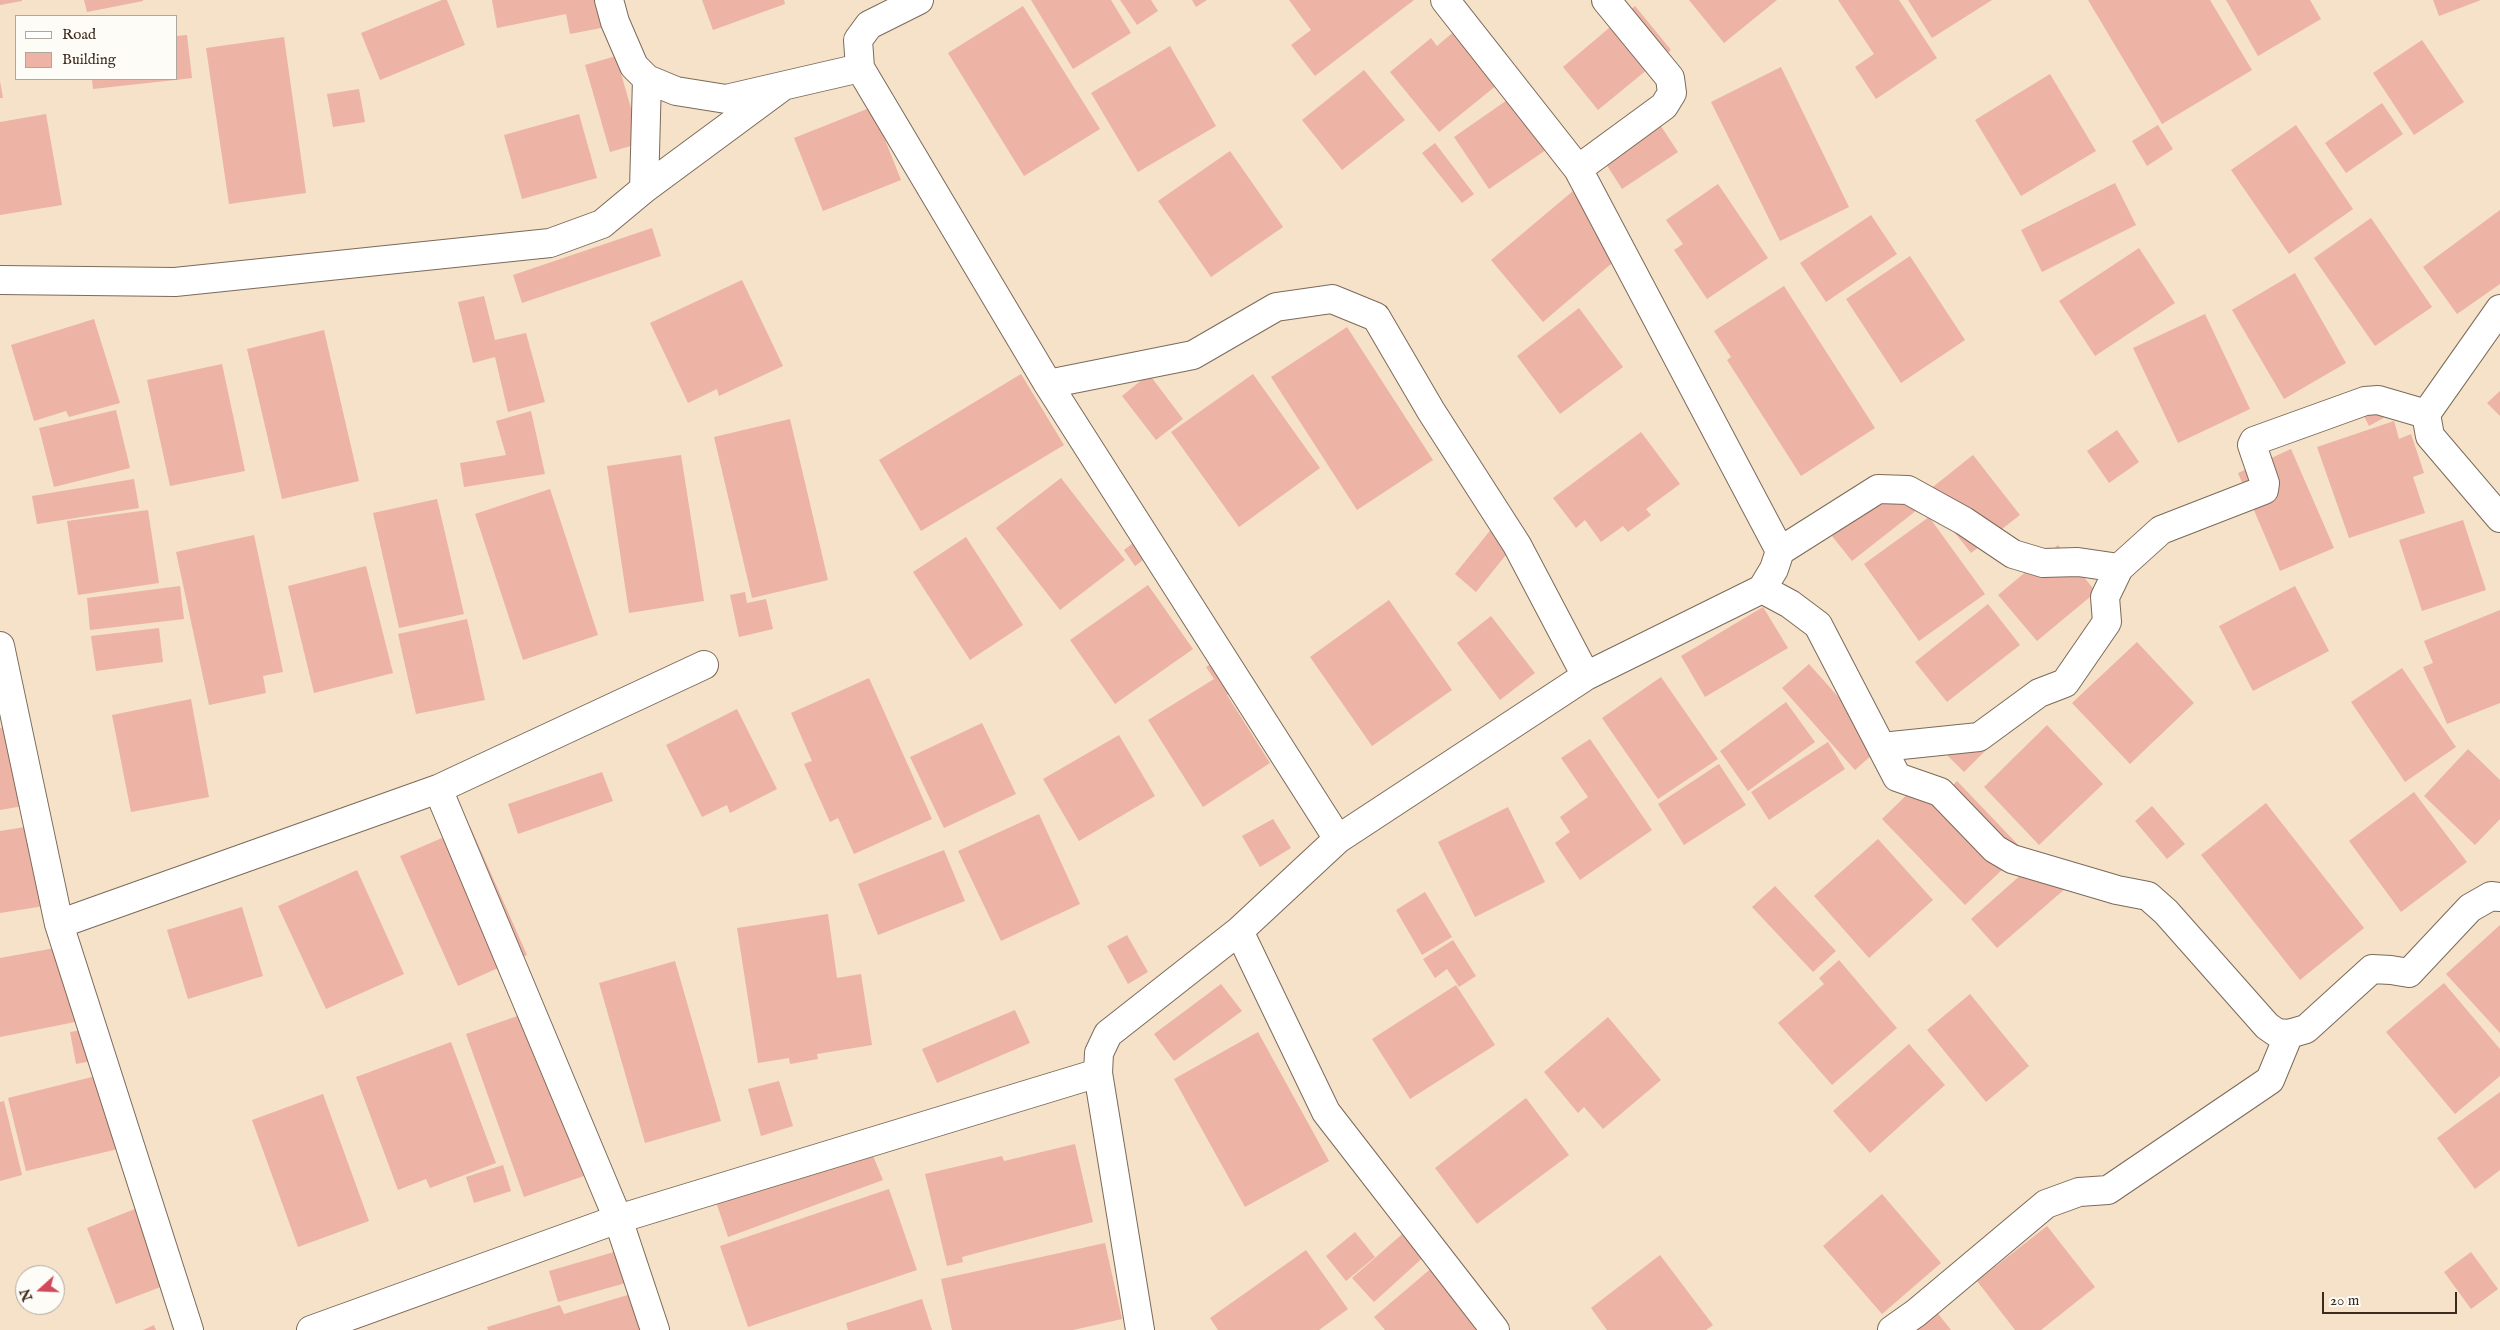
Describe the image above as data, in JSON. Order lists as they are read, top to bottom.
{
  "legend": ["Road", "Building"],
  "scale_bar": "20 m",
  "north": "left"
}
